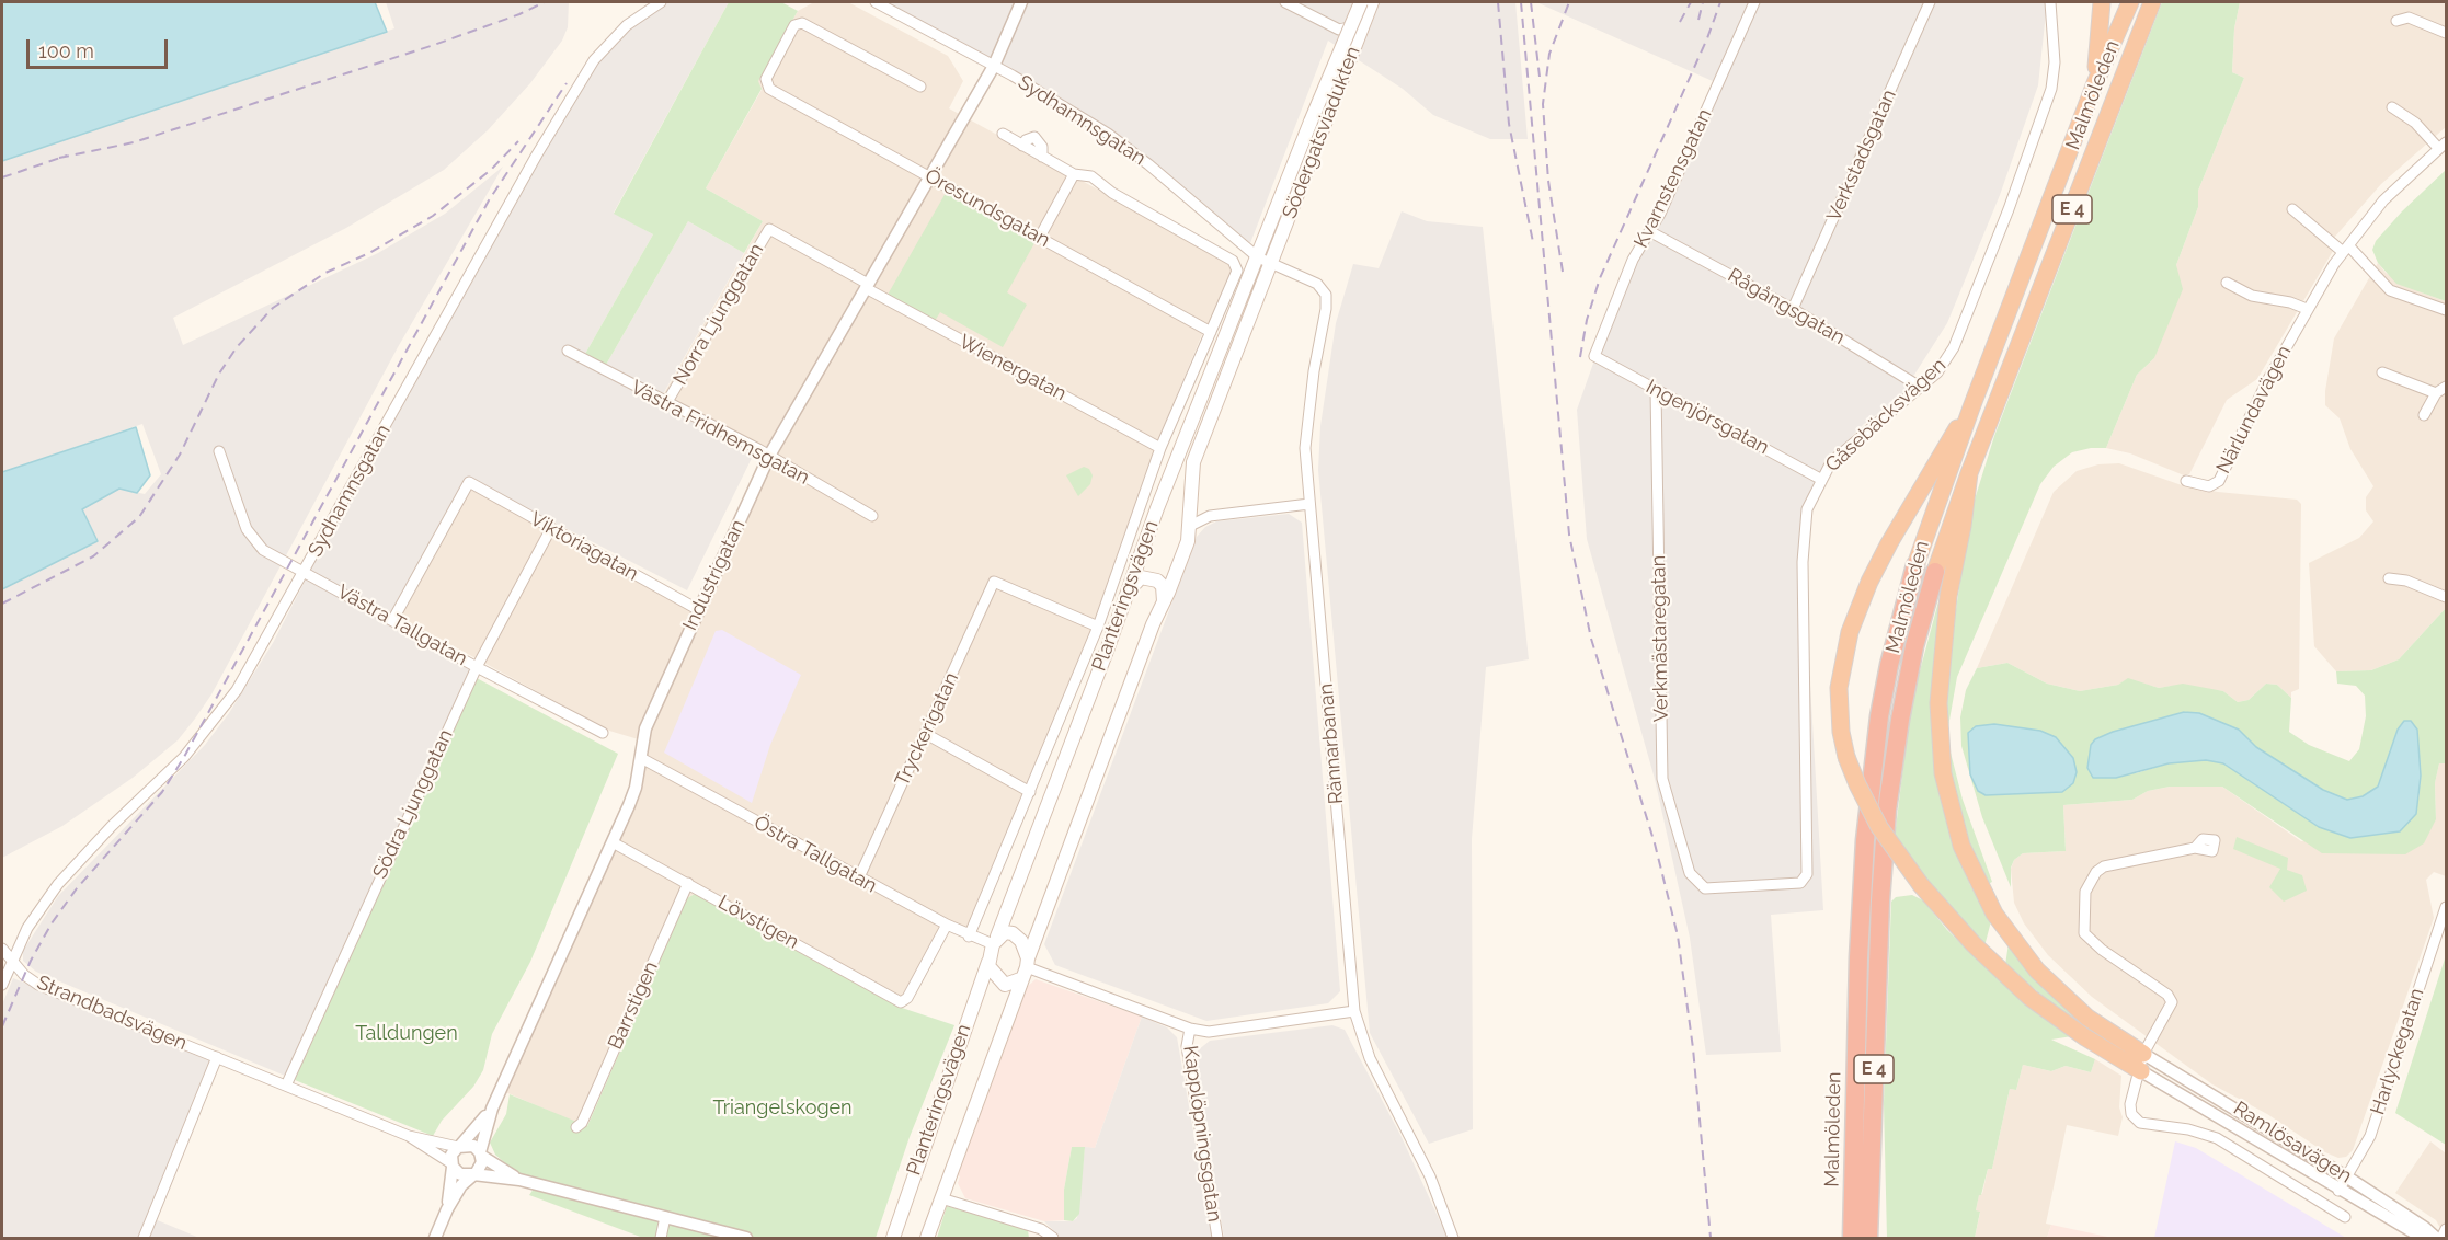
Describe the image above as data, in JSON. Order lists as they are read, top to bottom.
{
  "streets": {
    "highway": ["Malmöleden", "E 4"],
    "main road": ["Södergatsviadukten", "Planteringsvägen"],
    "street": [
      "Sydhamnsgatan",
      "Verkstadsgatan",
      "Kvarnstensgatan",
      "Öresundsgatan",
      "Rågångsgatan",
      "Norra Ljunggatan",
      "Wienergatan",
      "Närlundavägen",
      "Gåsebäcksvägen",
      "Ingenjörsgatan",
      "Västra Fridhemsgatan",
      "Viktoriagatan",
      "Industrigatan",
      "Västra Tallgatan",
      "Verkmästaregatan",
      "Tryckerigatan",
      "Rännarbanan",
      "Södra Ljunggatan",
      "Östra Tallgatan",
      "Lövstigen",
      "Barrstigen",
      "Strandbadsvägen",
      "Harlyckegatan",
      "Kapplöpningsgatan",
      "Ramlösavägen"
    ]
  },
  "crossings": [
    ["Sydhamnsgatan", "Södergatsviadukten"],
    ["Sydhamnsgatan", "Industrigatan"],
    ["Sydhamnsgatan", "Planteringsvägen"],
    ["Sydhamnsgatan", "Västra Tallgatan"],
    ["Sydhamnsgatan", "Rännarbanan"],
    ["Sydhamnsgatan", "Strandbadsvägen"],
    ["Södergatsviadukten", "Planteringsvägen"],
    ["Södergatsviadukten", "Rännarbanan"],
    ["Verkstadsgatan", "Rågångsgatan"],
    ["Kvarnstensgatan", "Rågångsgatan"],
    ["Kvarnstensgatan", "Ingenjörsgatan"],
    ["Öresundsgatan", "Industrigatan"],
    ["Öresundsgatan", "Planteringsvägen"],
    ["Rågångsgatan", "Gåsebäcksvägen"],
    ["Norra Ljunggatan", "Wienergatan"],
    ["Norra Ljunggatan", "Västra Fridhemsgatan"],
    ["Wienergatan", "Industrigatan"],
    ["Wienergatan", "Planteringsvägen"],
    ["Gåsebäcksvägen", "Ingenjörsgatan"],
    ["Gåsebäcksvägen", "Verkmästaregatan"],
    ["Ingenjörsgatan", "Verkmästaregatan"],
    ["Västra Fridhemsgatan", "Industrigatan"],
    ["Viktoriagatan", "Industrigatan"],
    ["Viktoriagatan", "Västra Tallgatan"],
    ["Viktoriagatan", "Södra Ljunggatan"],
    ["Industrigatan", "Östra Tallgatan"],
    ["Industrigatan", "Lövstigen"],
    ["Industrigatan", "Strandbadsvägen"],
    ["Planteringsvägen", "Tryckerigatan"],
    ["Planteringsvägen", "Rännarbanan"],
    ["Planteringsvägen", "Östra Tallgatan"],
    ["Västra Tallgatan", "Södra Ljunggatan"],
    ["Tryckerigatan", "Östra Tallgatan"],
    ["Södra Ljunggatan", "Strandbadsvägen"],
    ["Östra Tallgatan", "Lövstigen"],
    ["Lövstigen", "Barrstigen"],
    ["Harlyckegatan", "Ramlösavägen"]
  ],
  "parks": ["Talldungen", "Triangelskogen"],
  "scale_bar": "100 m"
}
